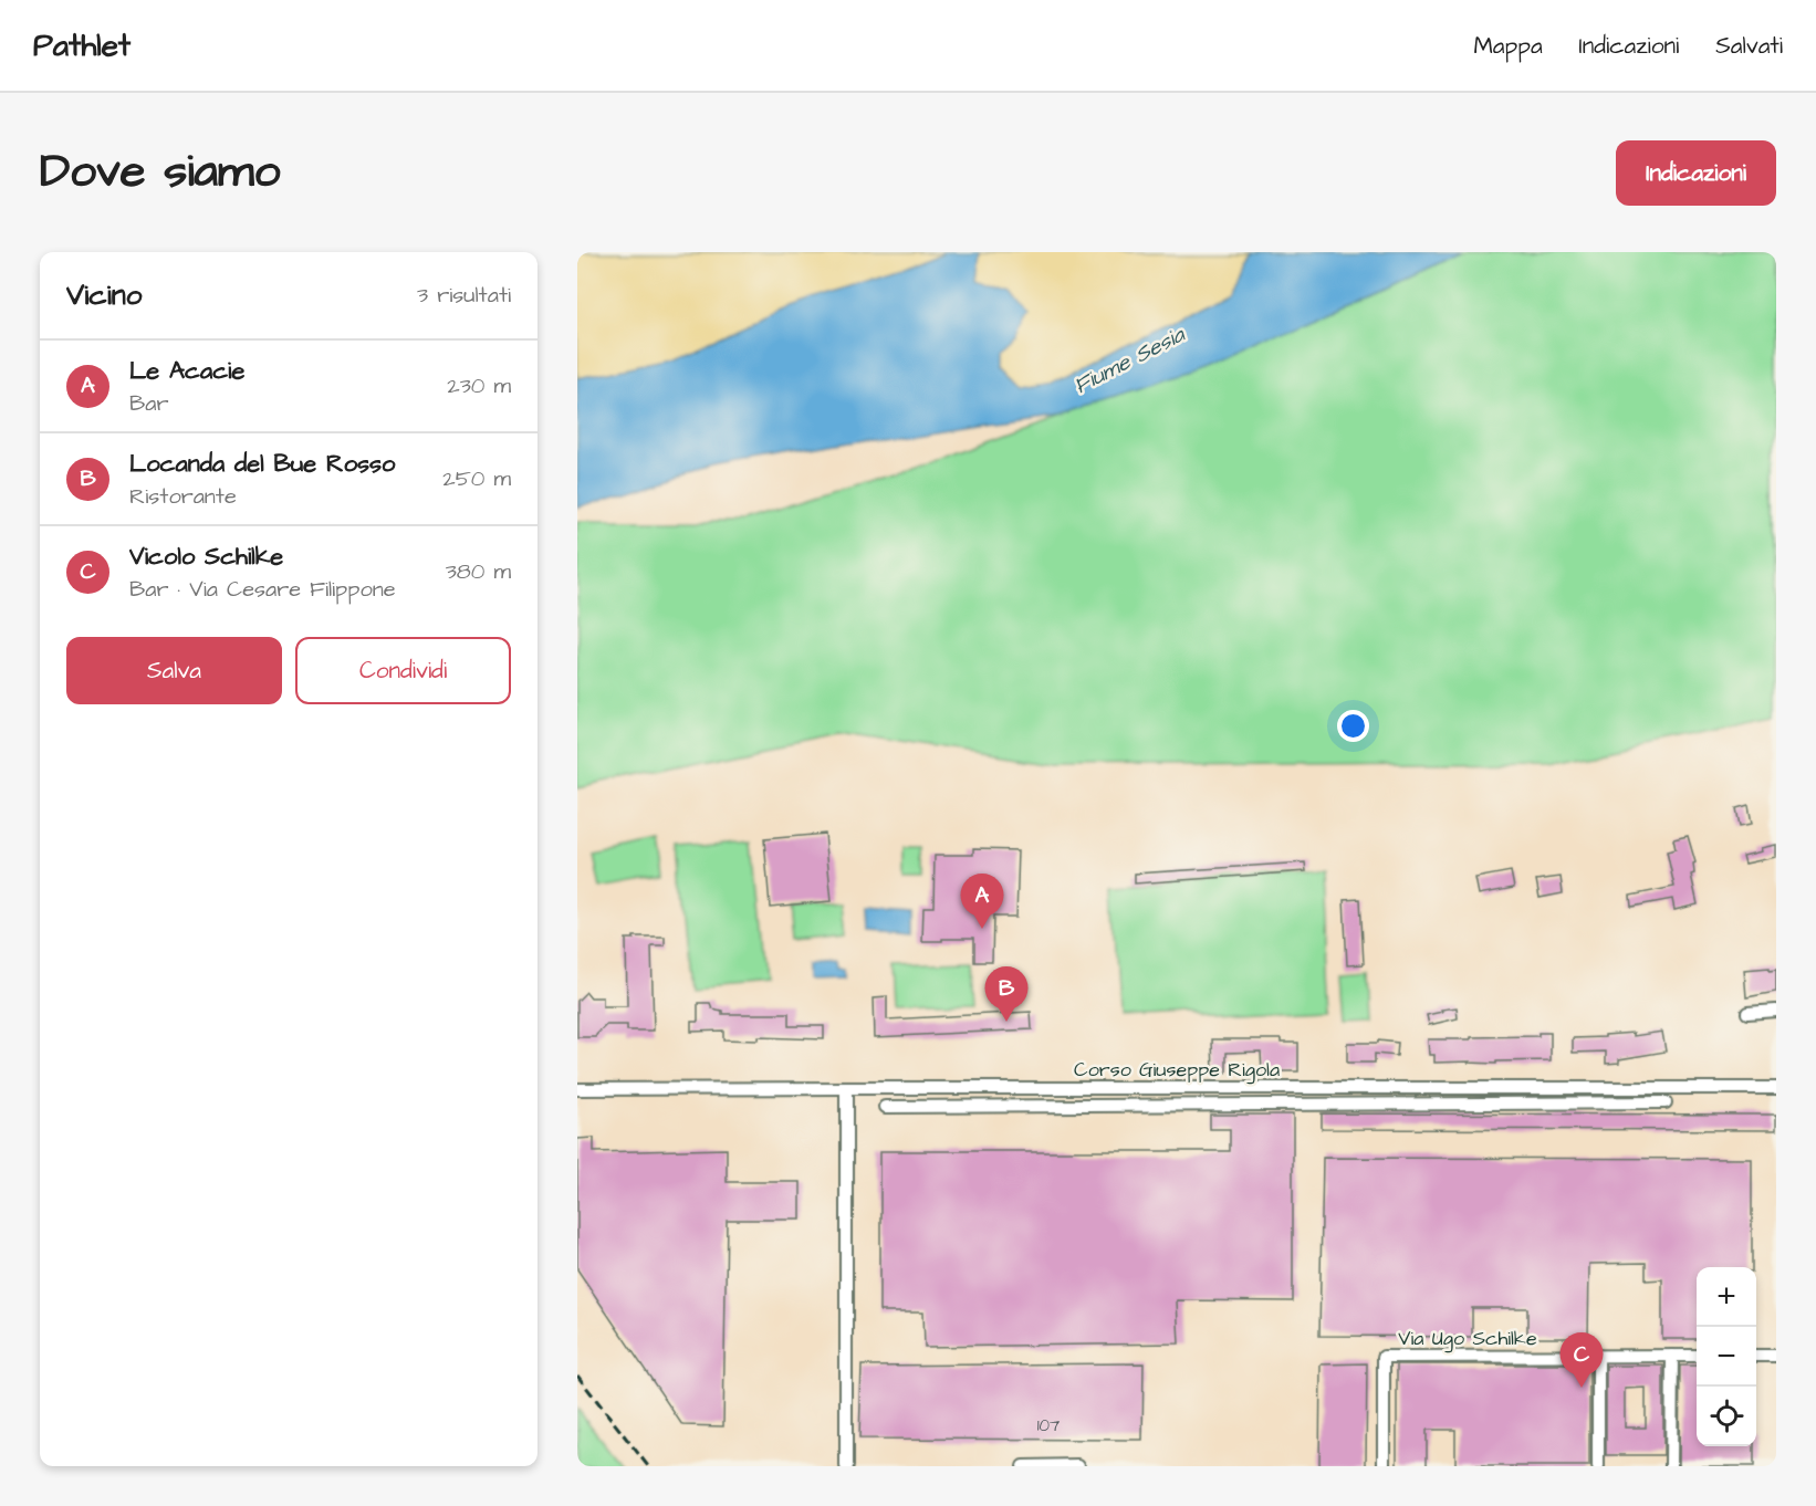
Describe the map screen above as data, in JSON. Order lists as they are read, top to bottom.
{
  "streets": {
    "street": ["Corso Giuseppe Rigola", "Via Ugo Schilke"]
  },
  "water": ["Fiume Sesia"],
  "house_numbers": ["107"],
  "page": {
    "header": "Pathlet",
    "nav": ["Mappa", "Indicazioni", "Salvati"],
    "title": "Dove siamo",
    "buttons": [
      "Indicazioni",
      ["Salva", "Condividi"]
    ],
    "heading": ["Vicino", "3 risultati"],
    "list": [
      {
        "mark": "A",
        "name": "Le Acacie",
        "note": "Bar",
        "value": "230 m"
      },
      {
        "mark": "B",
        "name": "Locanda del Bue Rosso",
        "note": "Ristorante",
        "value": "250 m"
      },
      {
        "mark": "C",
        "name": "Vicolo Schilke",
        "note": "Bar · Via Cesare Filippone",
        "value": "380 m"
      }
    ],
    "pins": ["A", "B", "C"],
    "map_buttons": ["+", "−"]
  }
}
